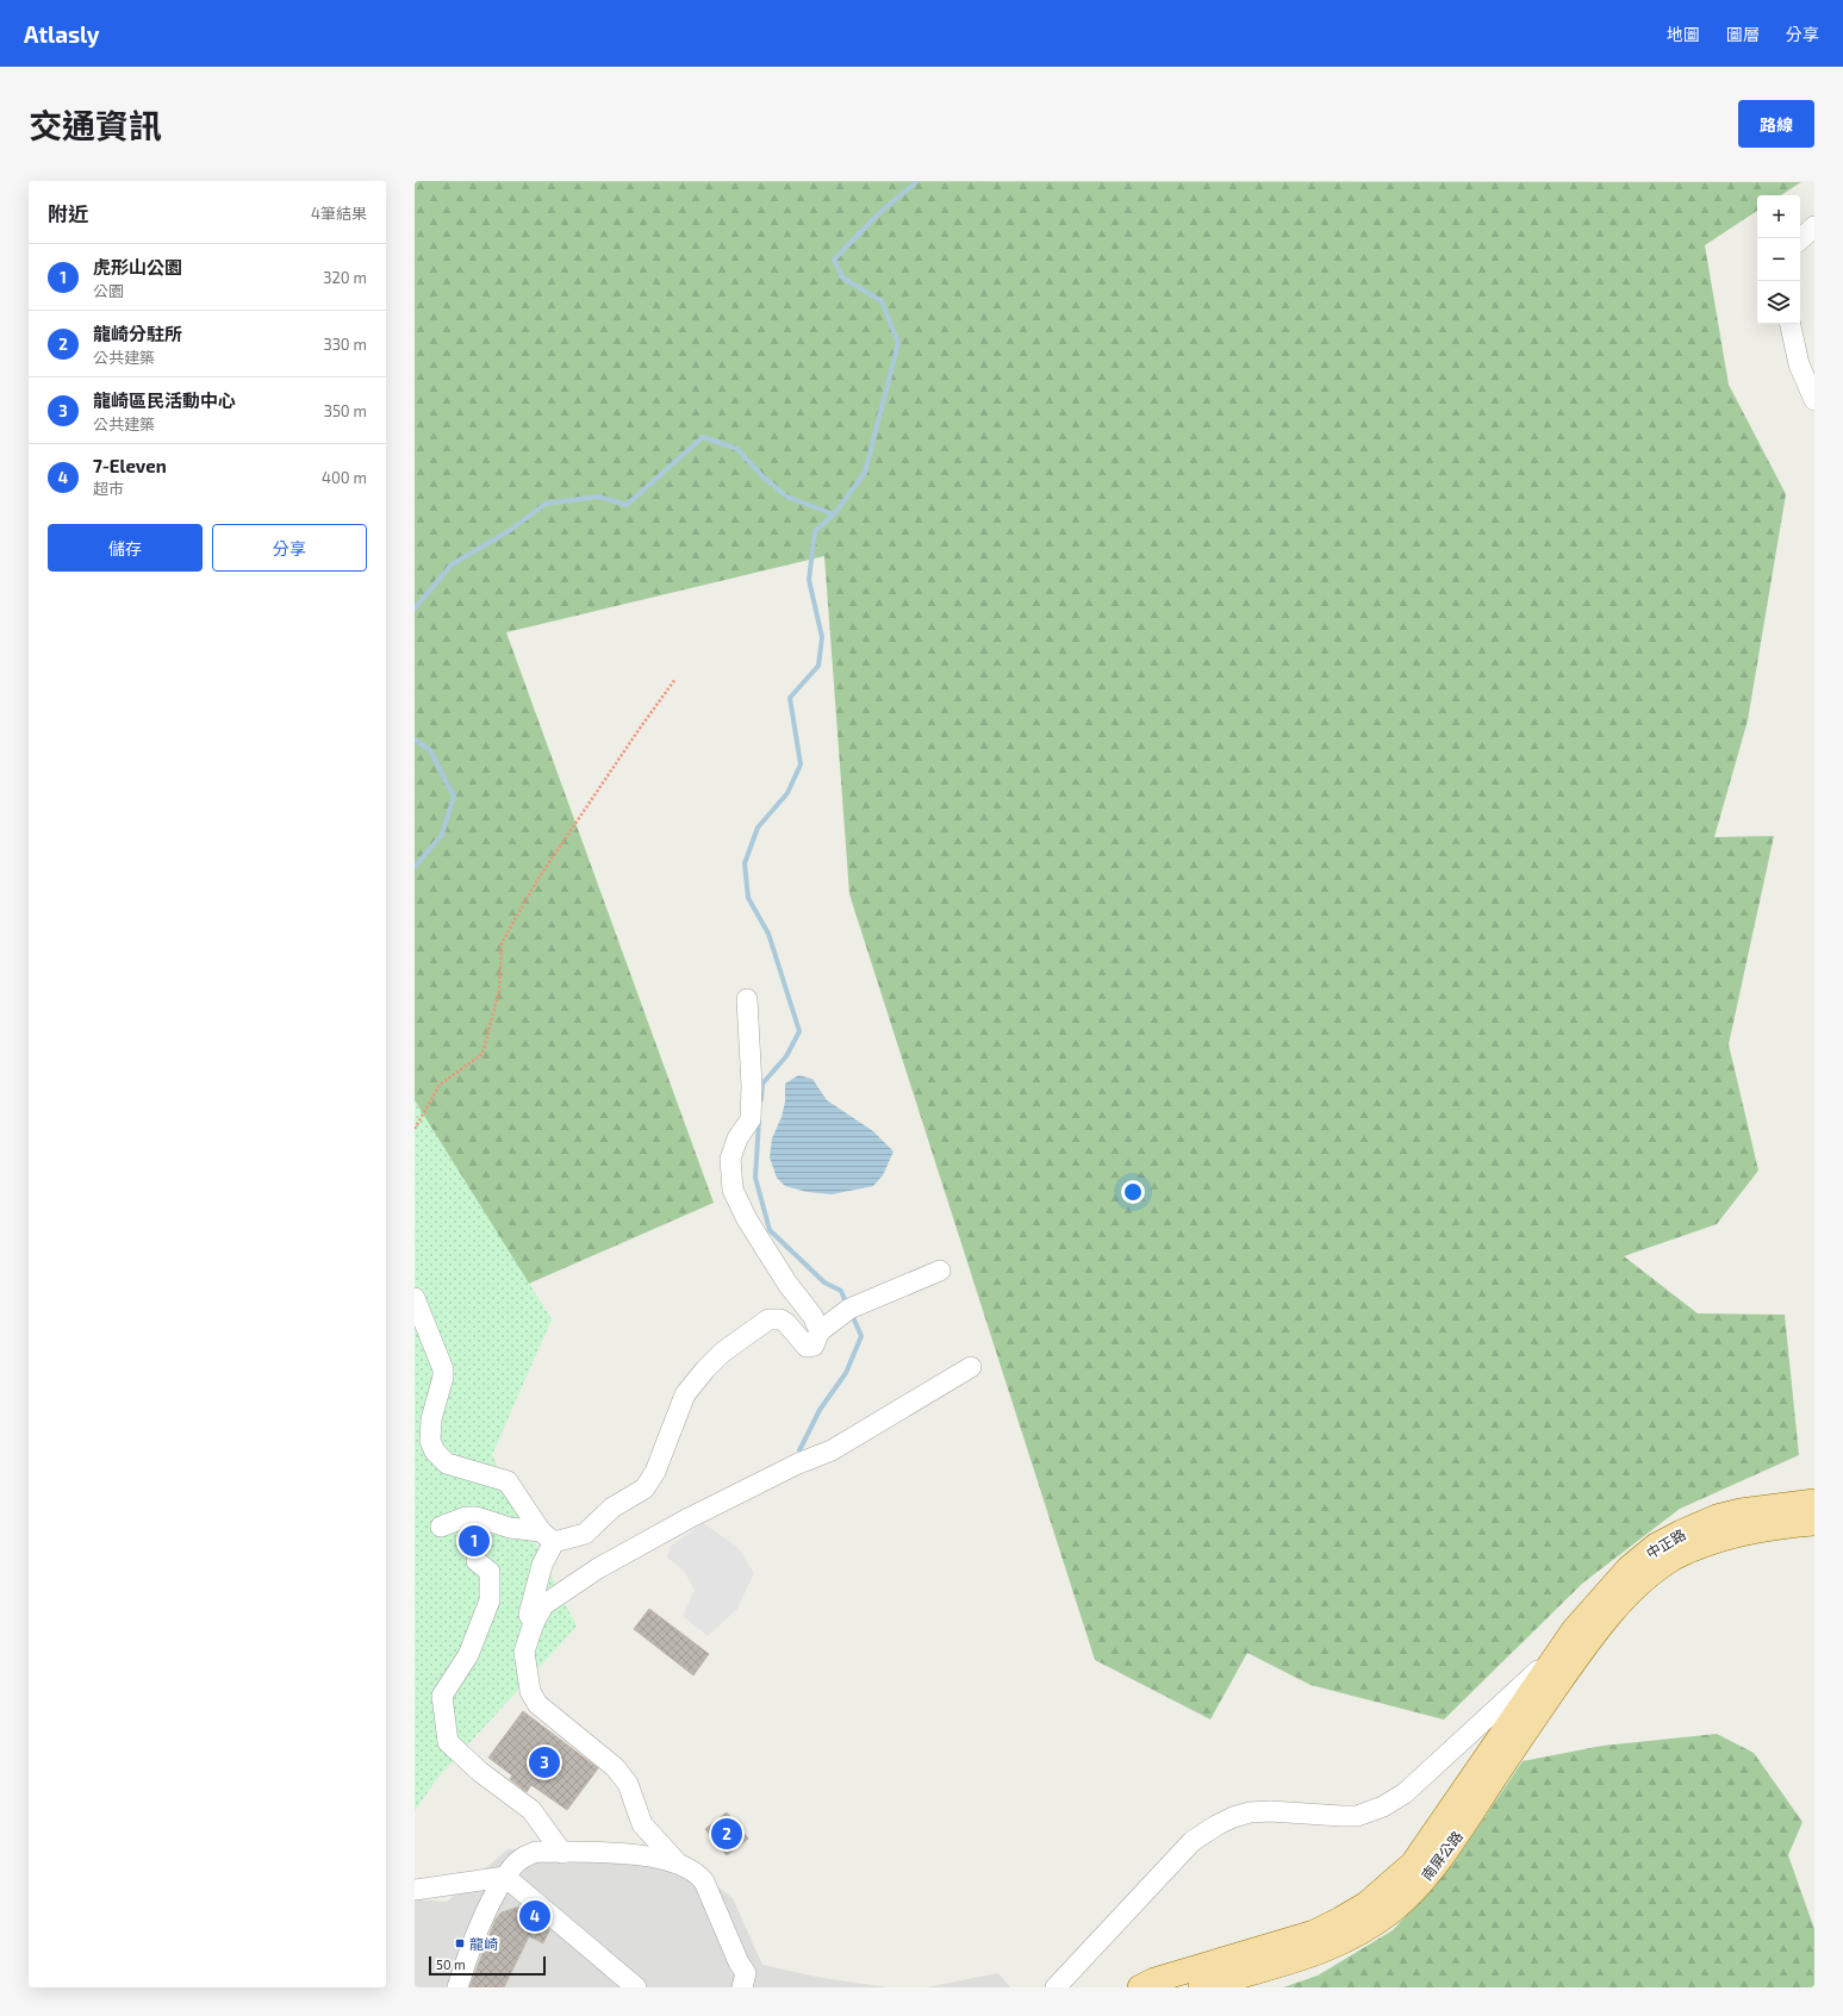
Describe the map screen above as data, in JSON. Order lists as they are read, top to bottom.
{
  "streets": {
    "main road": ["中正路", "南屏公路"]
  },
  "crossings": [
    ["中正路", "南屏公路"]
  ],
  "places": {
    "transit": ["龍崎"]
  },
  "scale_bar": "50 m",
  "page": {
    "header": "Atlasly",
    "nav": ["地圖", "圖層", "分享"],
    "title": "交通資訊",
    "buttons": [
      "路線",
      ["儲存", "分享"]
    ],
    "heading": ["附近", "4筆結果"],
    "map_buttons": ["+", "−"],
    "list": [
      {
        "mark": "1",
        "name": "虎形山公園",
        "note": "公園",
        "value": "320 m"
      },
      {
        "mark": "2",
        "name": "龍崎分駐所",
        "note": "公共建築",
        "value": "330 m"
      },
      {
        "mark": "3",
        "name": "龍崎區民活動中心",
        "note": "公共建築",
        "value": "350 m"
      },
      {
        "mark": "4",
        "name": "7-Eleven",
        "note": "超市",
        "value": "400 m"
      }
    ],
    "pins": [
      "1",
      "3",
      "2",
      "4"
    ],
    "scale": "50 m"
  }
}
